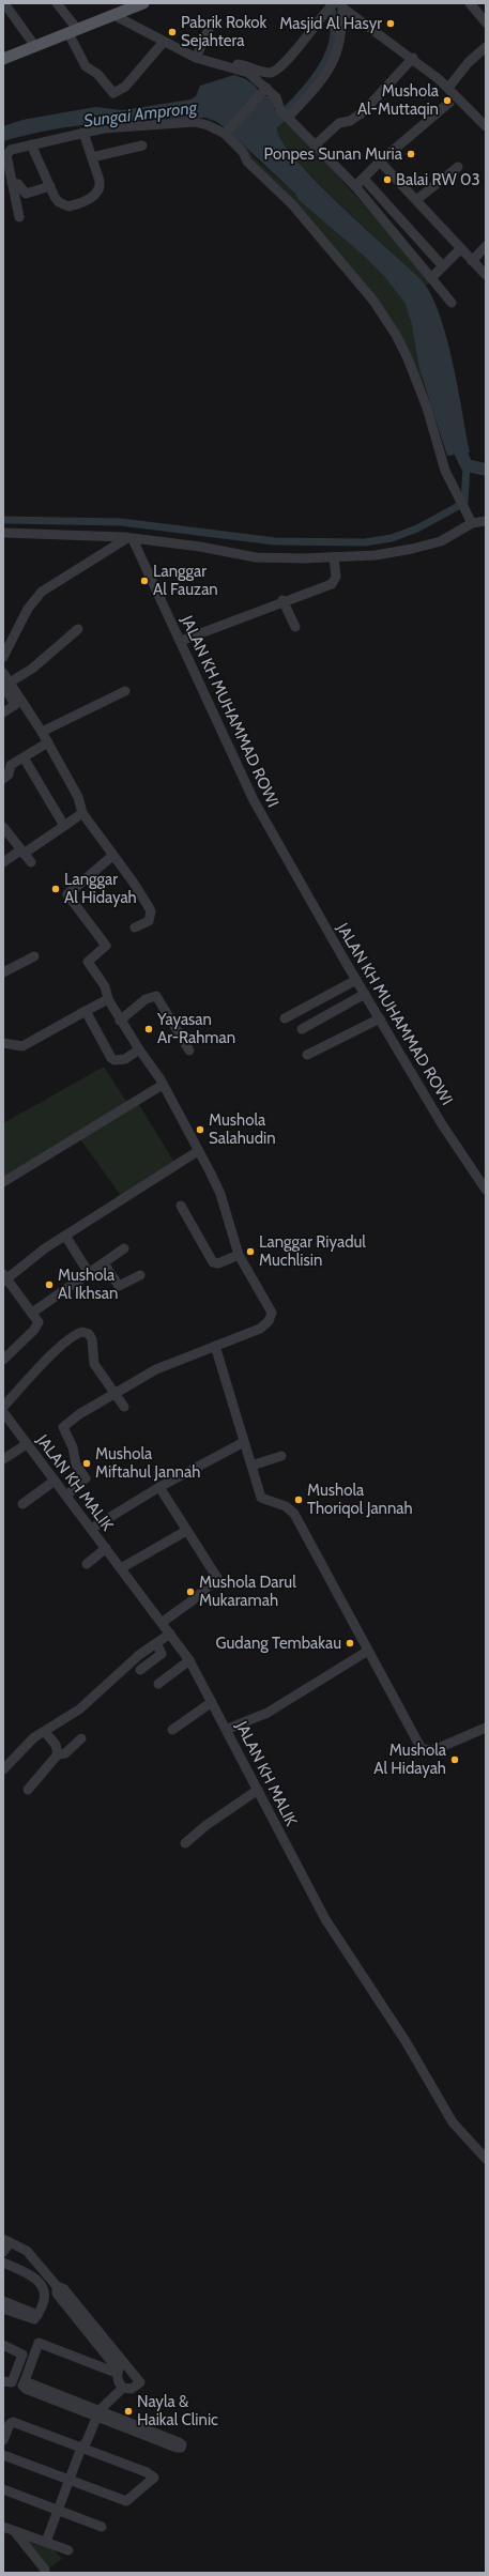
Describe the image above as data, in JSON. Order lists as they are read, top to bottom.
{
  "streets": {
    "street": ["JALAN KH MUHAMMAD ROWI", "JALAN KH MALIK"]
  },
  "water": ["Sungai Amprong"],
  "places": [
    "Masjid Al Hasyr",
    "Pabrik Rokok Sejahtera",
    "Mushola Al-Muttaqin",
    "Ponpes Sunan Muria",
    "Balai RW 03",
    "Langgar Al Fauzan",
    "Langgar Al Hidayah",
    "Yayasan Ar-Rahman",
    "Mushola Salahudin",
    "Langgar Riyadul Muchlisin",
    "Mushola Al Ikhsan",
    "Mushola Miftahul Jannah",
    "Mushola Thoriqol Jannah",
    "Mushola Darul Mukaramah",
    "Gudang Tembakau",
    "Mushola Al Hidayah",
    "Nayla & Haikal Clinic"
  ]
}
